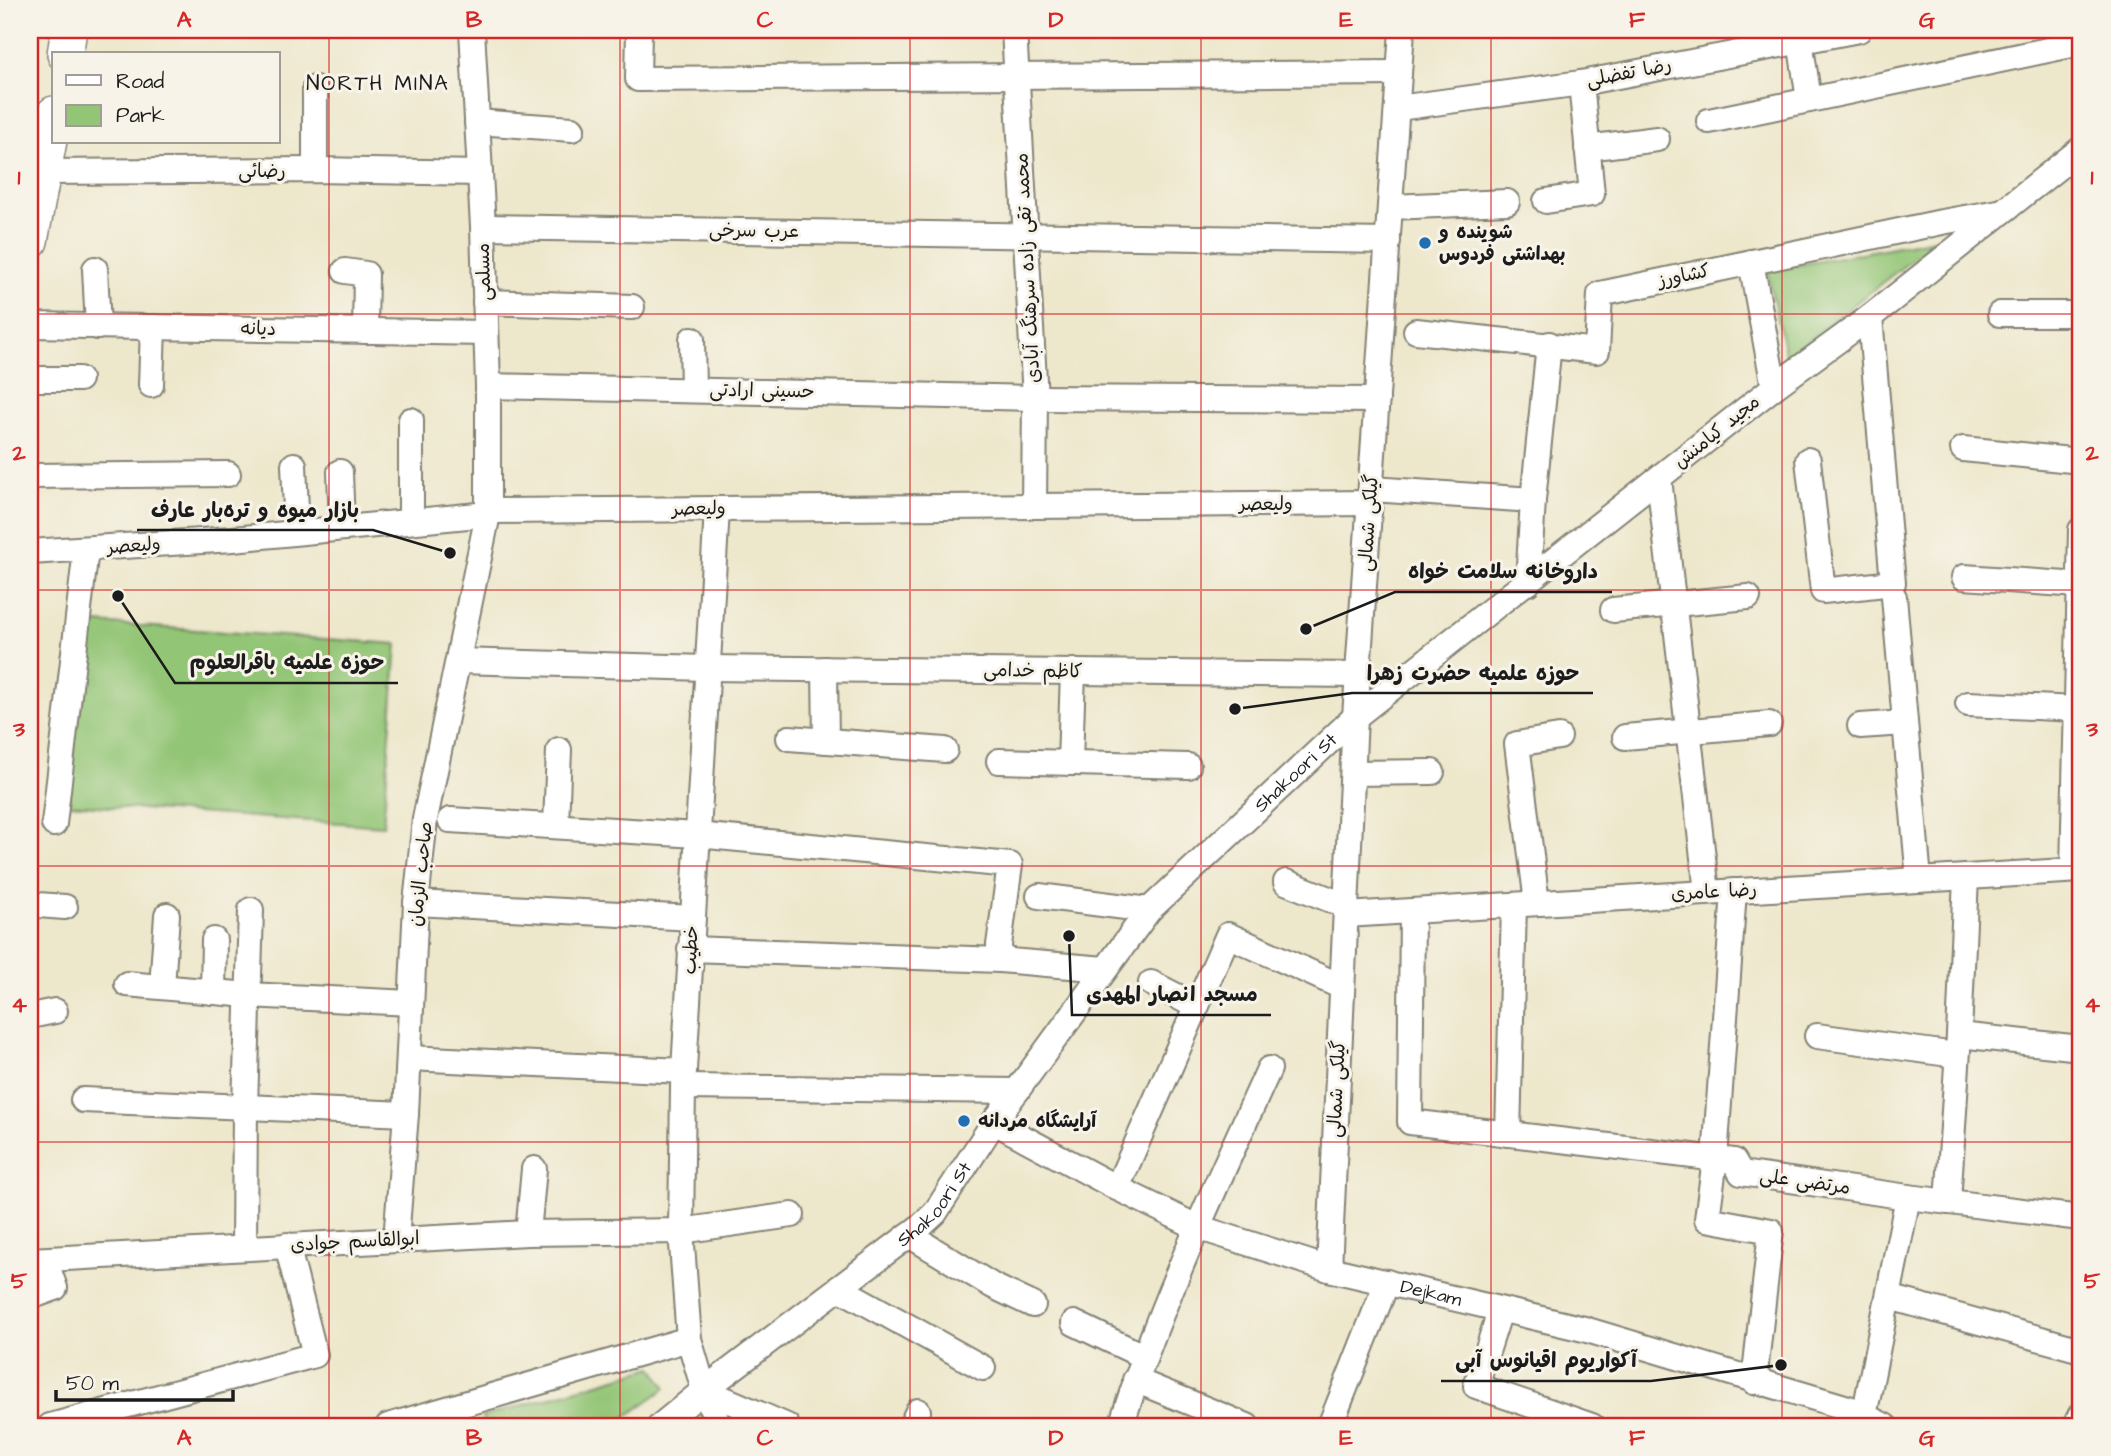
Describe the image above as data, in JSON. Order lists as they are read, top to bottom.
{
  "streets": {
    "street": [
      "رضا تفضلی",
      "رضائی",
      "عرب سرخی",
      "محمد تقی زاده سرهنگ آبادی",
      "مسلمی",
      "کشاورز",
      "دیانه",
      "حسینی ارادتی",
      "مجید کیامنش",
      "ولیعصر",
      "گيلکی شمالی",
      "کاظم خدامی",
      "Shakoori St",
      "صاحب الزمان",
      "رضا عامری",
      "خطیب",
      "مرتضی علی",
      "ابوالقاسم جوادی",
      "Dejkam"
    ]
  },
  "crossings": [
    ["رضا تفضلی", "گيلکی شمالی"],
    ["رضائی", "مسلمی"],
    ["عرب سرخی", "محمد تقی زاده سرهنگ آبادی"],
    ["عرب سرخی", "مسلمی"],
    ["عرب سرخی", "گيلکی شمالی"],
    ["محمد تقی زاده سرهنگ آبادی", "حسینی ارادتی"],
    ["محمد تقی زاده سرهنگ آبادی", "ولیعصر"],
    ["مسلمی", "دیانه"],
    ["مسلمی", "حسینی ارادتی"],
    ["مسلمی", "ولیعصر"],
    ["مسلمی", "صاحب الزمان"],
    ["کشاورز", "مجید کیامنش"],
    ["حسینی ارادتی", "گيلکی شمالی"],
    ["مجید کیامنش", "گيلکی شمالی"],
    ["مجید کیامنش", "Shakoori St"],
    ["ولیعصر", "گيلکی شمالی"],
    ["ولیعصر", "صاحب الزمان"],
    ["ولیعصر", "خطیب"],
    ["گيلکی شمالی", "کاظم خدامی"],
    ["گيلکی شمالی", "Shakoori St"],
    ["گيلکی شمالی", "رضا عامری"],
    ["گيلکی شمالی", "Dejkam"],
    ["کاظم خدامی", "صاحب الزمان"],
    ["کاظم خدامی", "خطیب"],
    ["Shakoori St", "خطیب"],
    ["Shakoori St", "Dejkam"],
    ["صاحب الزمان", "ابوالقاسم جوادی"],
    ["رضا عامری", "مرتضی علی"],
    ["خطیب", "ابوالقاسم جوادی"]
  ],
  "districts": ["NORTH MINA"],
  "places": [
    "شوینده و بهداشتی فردوس",
    "بازار میوه و تره‌بار عارف",
    "حوزه علمیه باقرالعلوم",
    "داروخانه سلامت خواه",
    "حوزه علمیه حضرت زهرا",
    "مسجد انصار المهدی",
    "آرایشگاه مردانه",
    "آکواریوم اقیانوس آبی"
  ],
  "legend": ["Road", "Park"],
  "scale_bar": "50 m",
  "grid": {
    "columns": [
      "A",
      "B",
      "C",
      "D",
      "E",
      "F",
      "G"
    ],
    "rows": [
      "1",
      "2",
      "3",
      "4",
      "5"
    ]
  }
}
